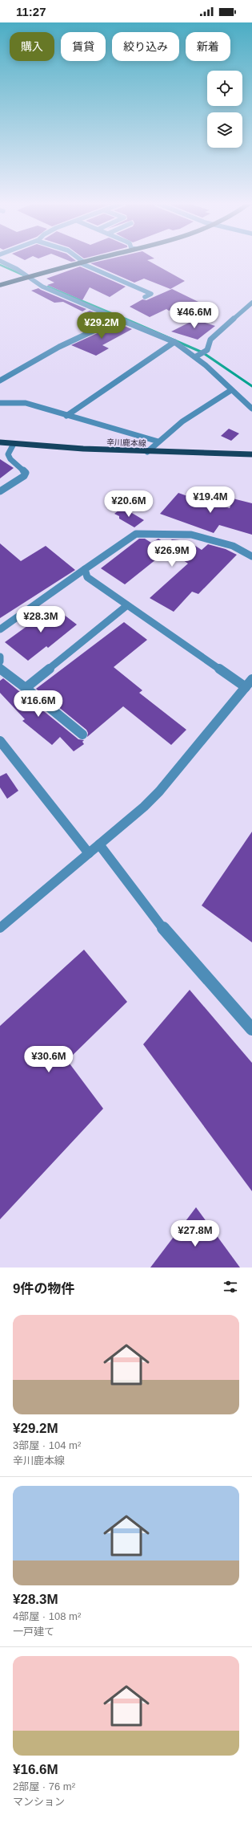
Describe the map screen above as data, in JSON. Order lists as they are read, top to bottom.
{
  "streets": {
    "main road": ["辛川鹿本線"]
  },
  "page": {
    "status": "11:27",
    "chip": [
      "購入",
      "賃貸",
      "絞り込み",
      "新着"
    ],
    "price": [
      "¥46.6M",
      "¥29.2M",
      "¥19.4M",
      "¥20.6M",
      "¥26.9M",
      "¥28.3M",
      "¥16.6M",
      "¥30.6M",
      "¥27.8M"
    ],
    "heading": "9件の物件",
    "list": [
      {
        "name": "¥29.2M",
        "note": "3部屋 · 104 m² · 辛川鹿本線"
      },
      {
        "name": "¥28.3M",
        "note": "4部屋 · 108 m² · 一戸建て"
      },
      {
        "name": "¥16.6M",
        "note": "2部屋 · 76 m² · マンション"
      }
    ]
  }
}
